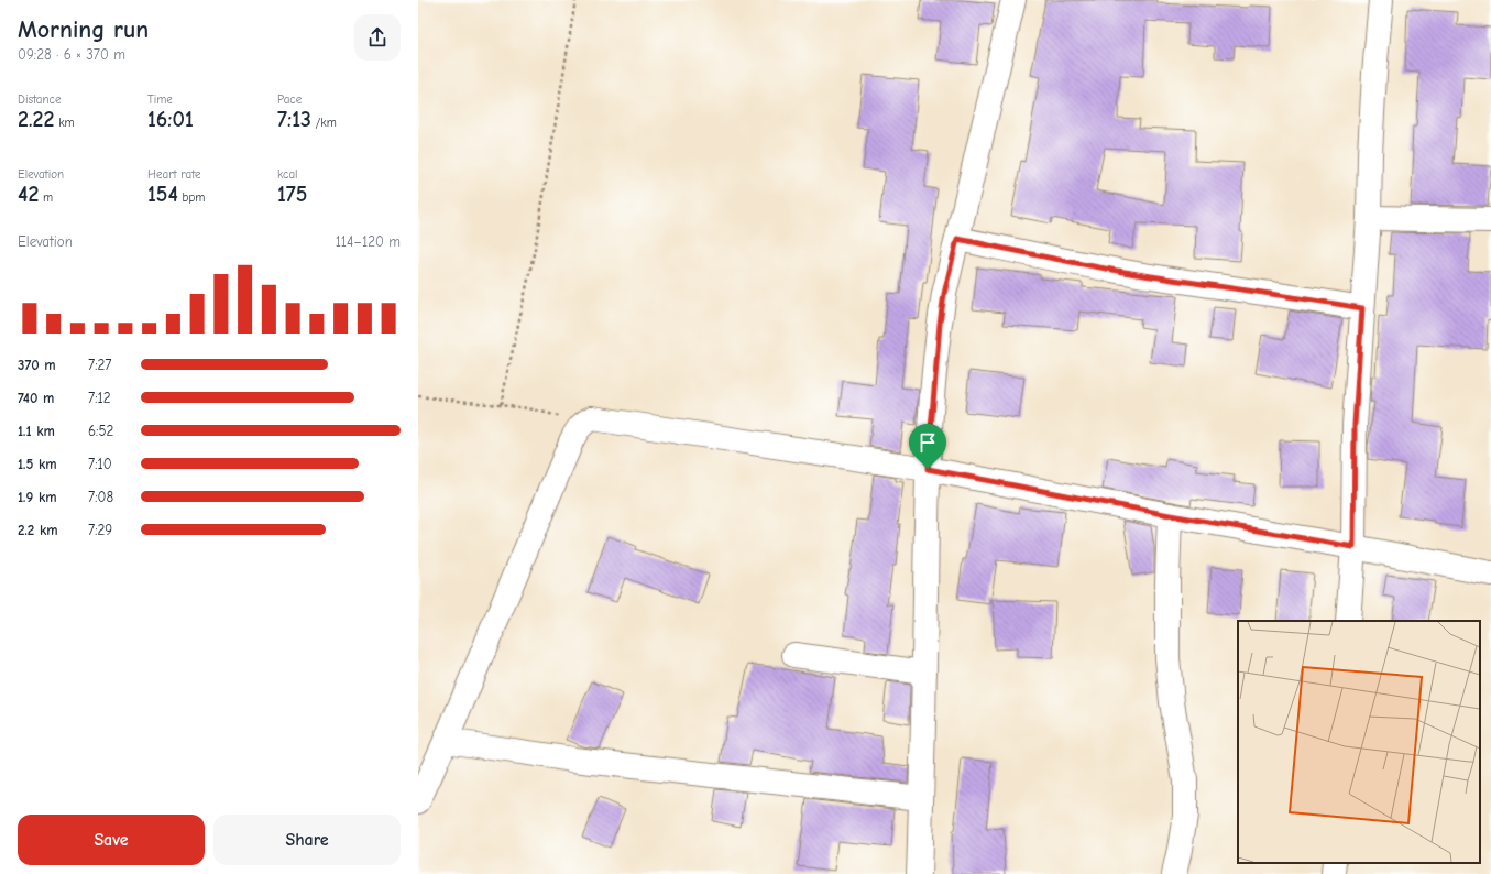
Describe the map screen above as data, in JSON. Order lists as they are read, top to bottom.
{
  "page": {
    "heading": ["Morning run", "09:28 · 6 × 370 m"],
    "stats": [
      ["Distance", "2.22 km"],
      ["Time", "16:01"],
      ["Pace", "7:13 /km"],
      ["Elevation", "42 m"],
      ["Heart rate", "154 bpm"],
      ["kcal", "175"]
    ],
    "chart": ["Elevation", "114–120 m"],
    "list": [
      {
        "name": "370 m",
        "note": "7:27"
      },
      {
        "name": "740 m",
        "note": "7:12"
      },
      {
        "name": "1.1 km",
        "note": "6:52"
      },
      {
        "name": "1.5 km",
        "note": "7:10"
      },
      {
        "name": "1.9 km",
        "note": "7:08"
      },
      {
        "name": "2.2 km",
        "note": "7:29"
      }
    ],
    "buttons": ["Save", "Share"]
  }
}
